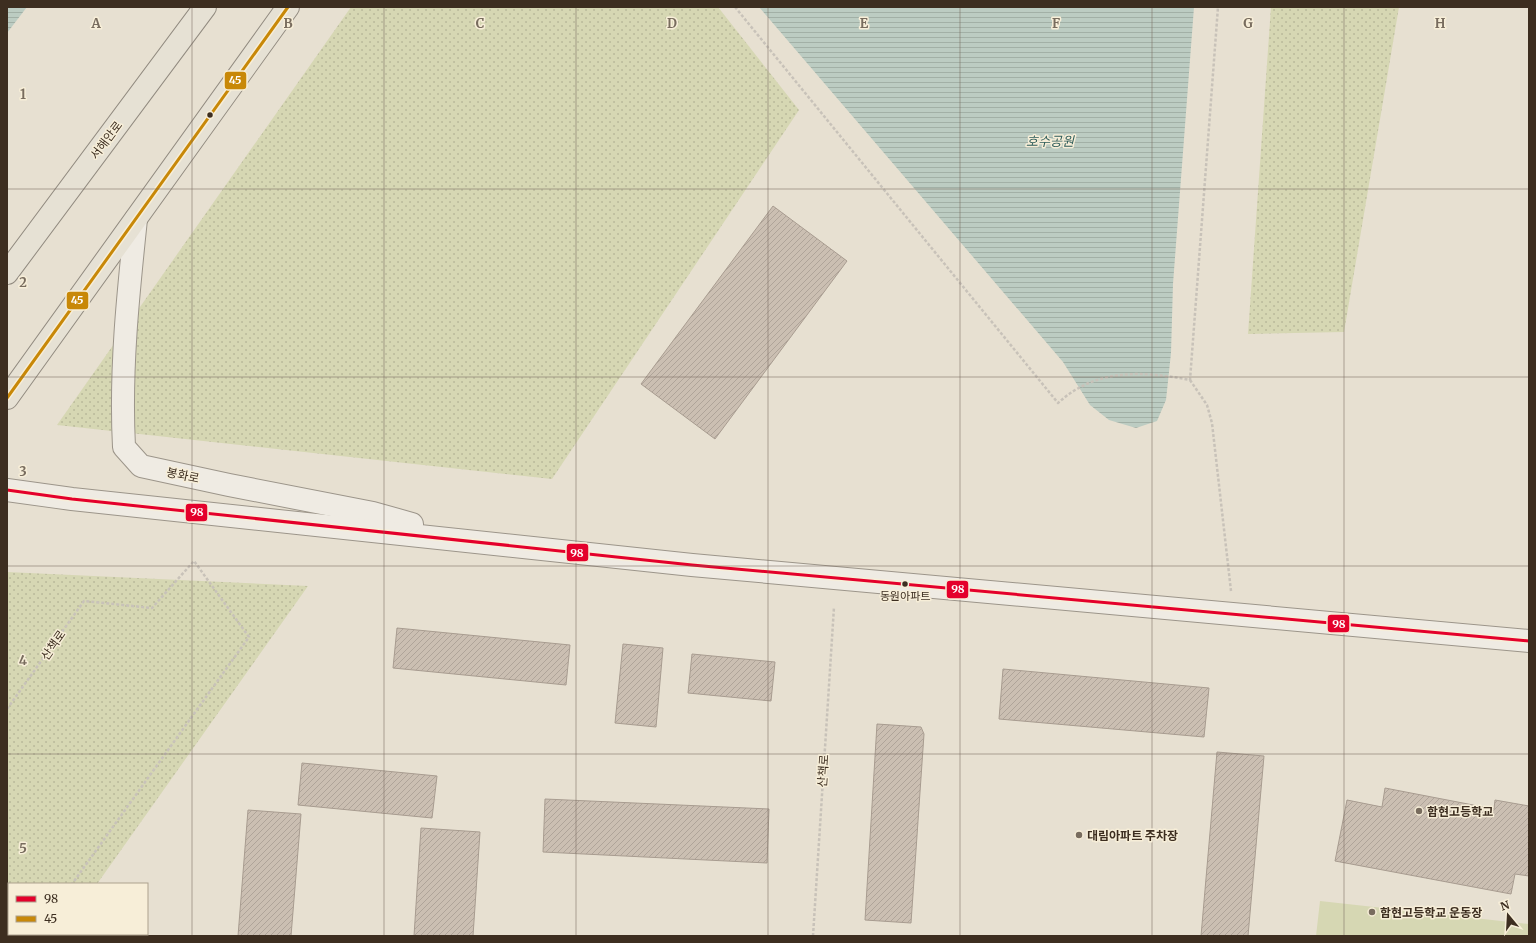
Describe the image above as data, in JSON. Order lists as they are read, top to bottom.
{
  "streets": {
    "main road": ["서해안로", "봉화로"],
    "path": ["산책로"]
  },
  "water": ["호수공원"],
  "places": [
    "동원아파트",
    "함현고등학교",
    "대림아파트 주차장",
    "함현고등학교 운동장"
  ],
  "lines": ["transit line 45", "transit line 98"],
  "legend": ["98", "45"],
  "north": "top",
  "grid": {
    "columns": [
      "A",
      "B",
      "C",
      "D",
      "E",
      "F",
      "G",
      "H"
    ],
    "rows": [
      "1",
      "2",
      "3",
      "4",
      "5"
    ]
  }
}
